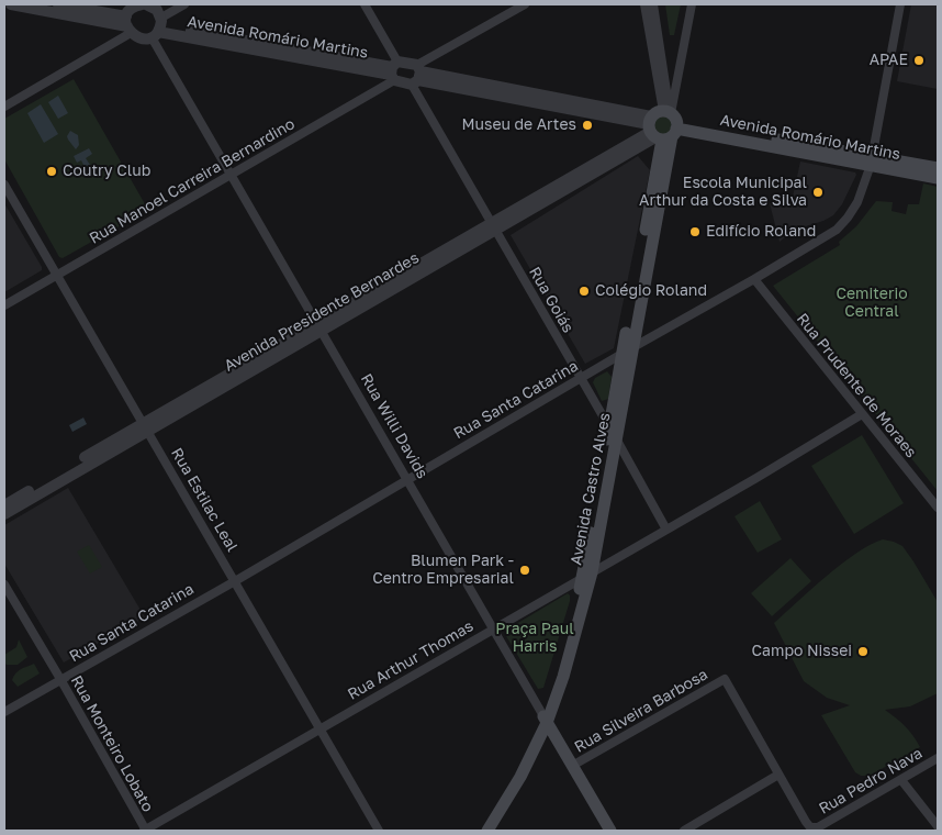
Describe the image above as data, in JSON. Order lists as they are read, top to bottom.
{
  "streets": {
    "main road": ["Avenida Romário Martins", "Rua Willi Davids", "Avenida Castro Alves"],
    "street": [
      "Rua Manoel Carreira Bernardino",
      "Rua Goiás",
      "Avenida Presidente Bernardes",
      "Rua Prudente de Moraes",
      "Rua Santa Catarina",
      "Rua Estilac Leal",
      "Rua Arthur Thomas",
      "Rua Silveira Barbosa",
      "Rua Monteiro Lobato",
      "Rua Pedro Nava"
    ]
  },
  "crossings": [
    ["Avenida Romário Martins", "Rua Manoel Carreira Bernardino"],
    ["Avenida Romário Martins", "Rua Goiás"],
    ["Avenida Romário Martins", "Avenida Presidente Bernardes"],
    ["Avenida Romário Martins", "Rua Santa Catarina"],
    ["Avenida Romário Martins", "Rua Willi Davids"],
    ["Avenida Romário Martins", "Avenida Castro Alves"],
    ["Rua Manoel Carreira Bernardino", "Rua Willi Davids"],
    ["Rua Manoel Carreira Bernardino", "Rua Estilac Leal"],
    ["Rua Goiás", "Avenida Presidente Bernardes"],
    ["Rua Goiás", "Rua Santa Catarina"],
    ["Rua Goiás", "Avenida Castro Alves"],
    ["Rua Goiás", "Rua Arthur Thomas"],
    ["Avenida Presidente Bernardes", "Rua Willi Davids"],
    ["Avenida Presidente Bernardes", "Avenida Castro Alves"],
    ["Avenida Presidente Bernardes", "Rua Estilac Leal"],
    ["Rua Prudente de Moraes", "Rua Santa Catarina"],
    ["Rua Prudente de Moraes", "Rua Arthur Thomas"],
    ["Rua Santa Catarina", "Rua Willi Davids"],
    ["Rua Santa Catarina", "Avenida Castro Alves"],
    ["Rua Santa Catarina", "Rua Estilac Leal"],
    ["Rua Santa Catarina", "Rua Monteiro Lobato"],
    ["Rua Willi Davids", "Avenida Castro Alves"],
    ["Rua Willi Davids", "Rua Arthur Thomas"],
    ["Rua Willi Davids", "Rua Silveira Barbosa"],
    ["Avenida Castro Alves", "Rua Arthur Thomas"],
    ["Rua Estilac Leal", "Rua Arthur Thomas"],
    ["Rua Arthur Thomas", "Rua Monteiro Lobato"],
    ["Rua Silveira Barbosa", "Rua Pedro Nava"]
  ],
  "parks": ["Cemiterio Central", "Praça Paul Harris"],
  "places": [
    "APAE",
    "Museu de Artes",
    "Coutry Club",
    "Escola Municipal Arthur da Costa e Silva",
    "Edifício Roland",
    "Colégio Roland",
    "Blumen Park - Centro Empresarial",
    "Campo Nissei"
  ]
}
